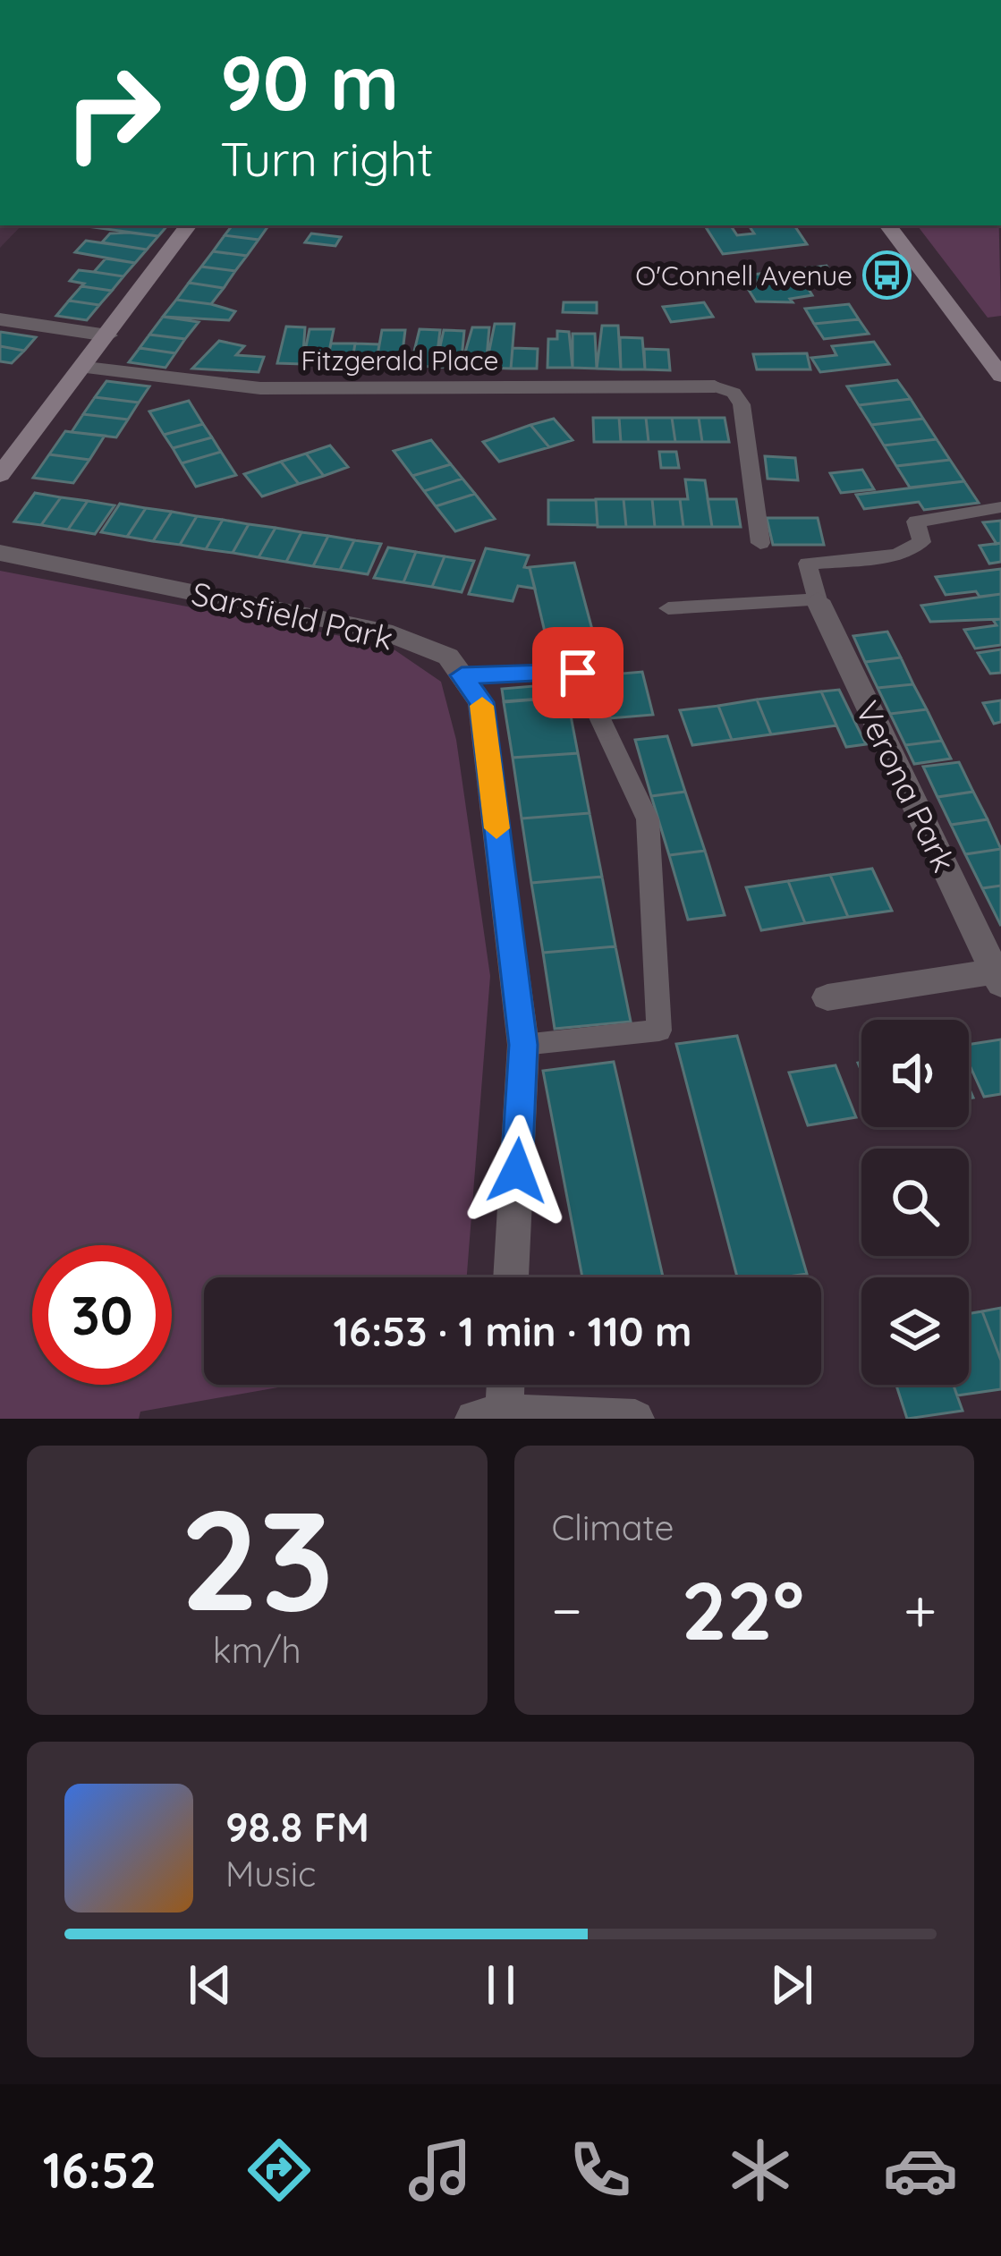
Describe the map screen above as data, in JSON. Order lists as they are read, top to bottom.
{
  "streets": {
    "street": ["Fitzgerald Place", "Sarsfield Park", "Verona Park"]
  },
  "places": {
    "bus stop": ["O'Connell Avenue"]
  },
  "page": {
    "turn": ["90 m", "Turn right"],
    "limit": "30",
    "trip": "16:53 · 1 min · 110 m",
    "tile": [
      ["23", "km/h"],
      "Climate"
    ],
    "heat": ["−", "22°", "+"],
    "song": ["98.8 FM", "Music"],
    "tabs": "16:52"
  }
}
